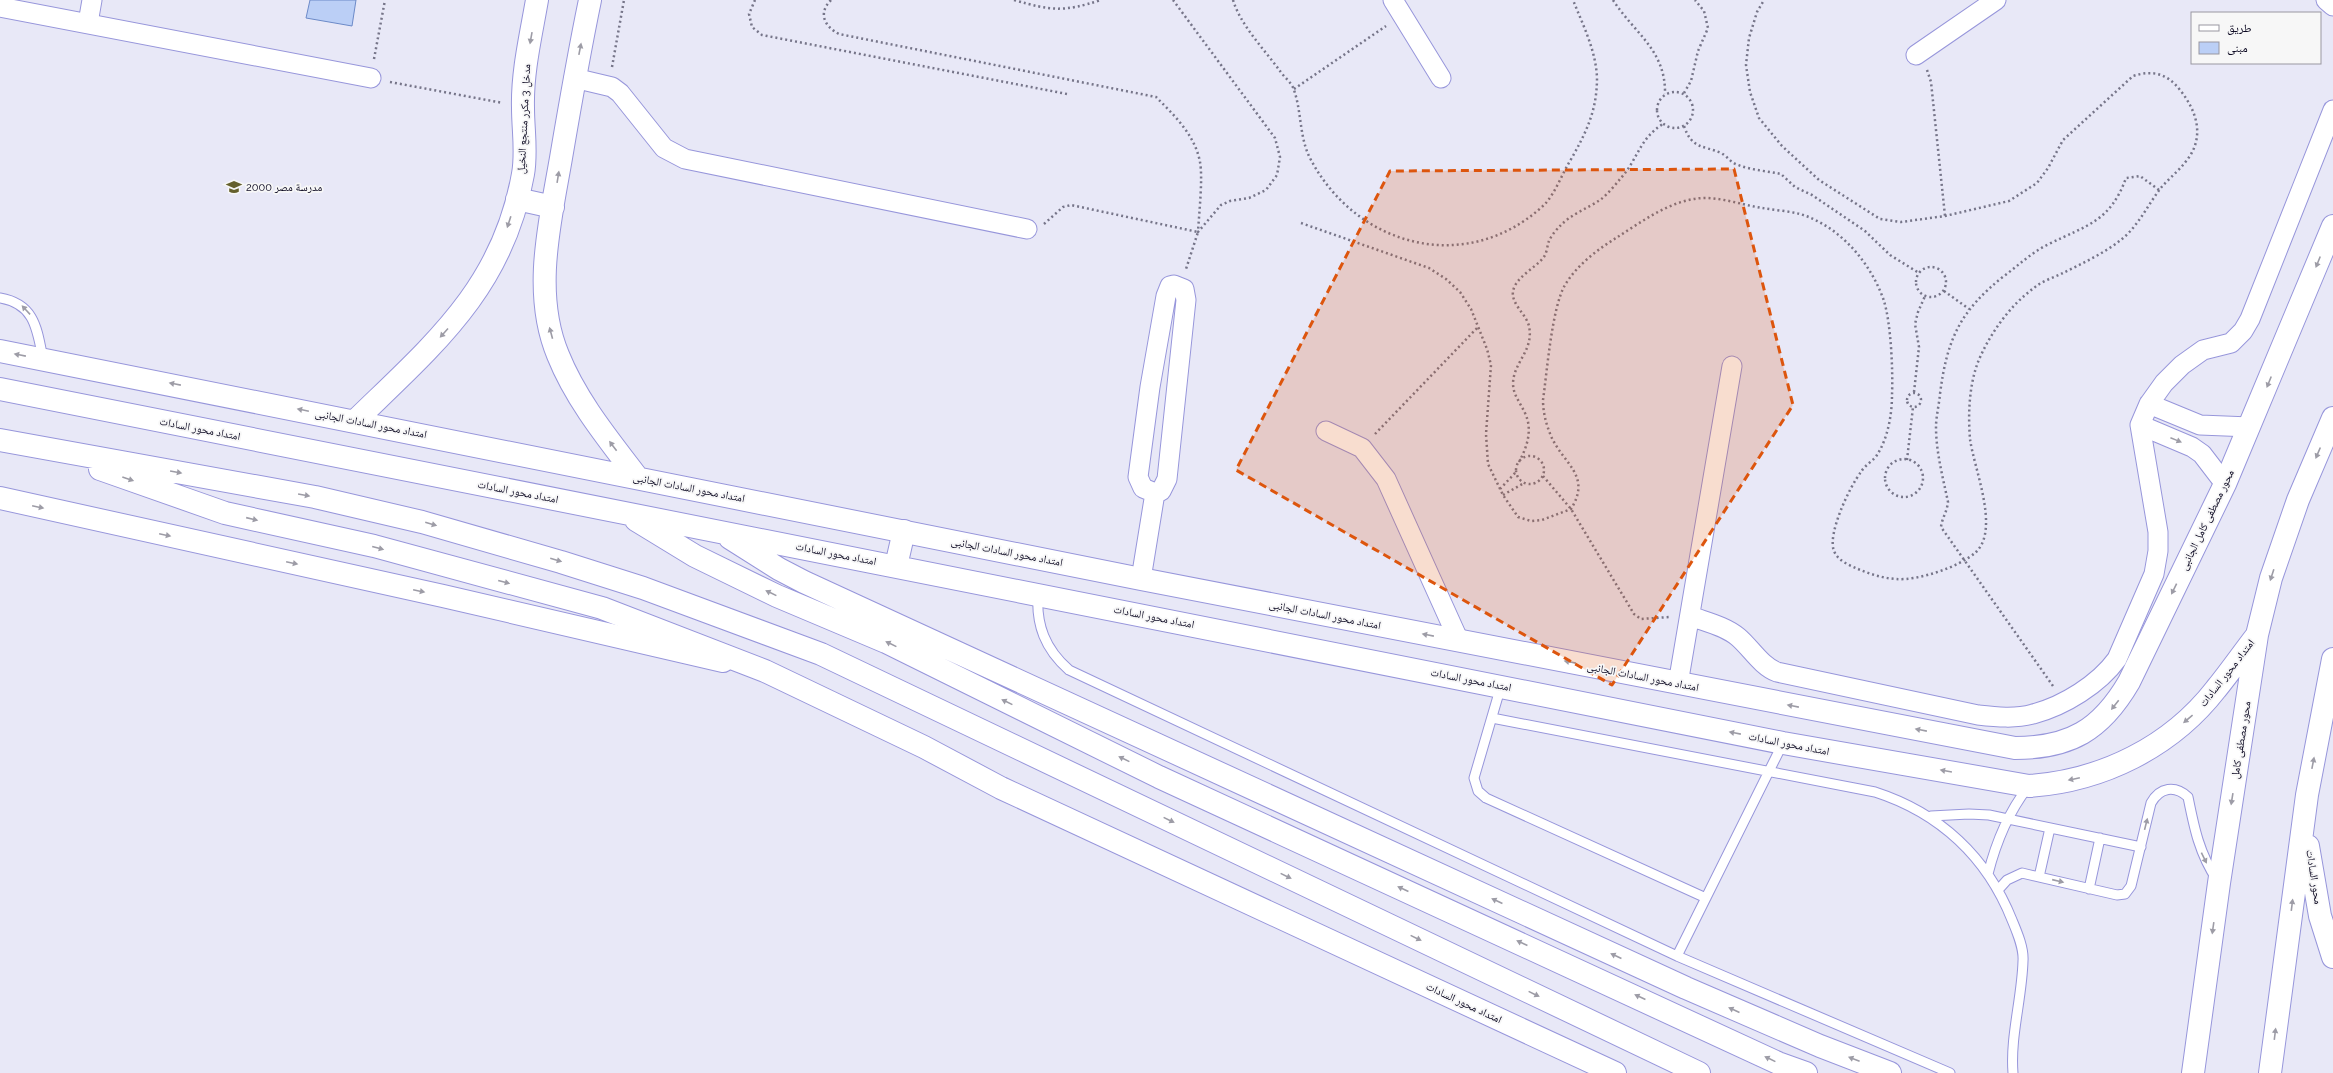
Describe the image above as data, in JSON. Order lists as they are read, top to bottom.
{
  "streets": {
    "main road": [
      "مدخل 3 مكرر منتجع النخيل",
      "امتداد محور السادات الجانبى",
      "امتداد محور السادات",
      "محور مصطفى كامل الجانبى",
      "محور مصطفى كامل",
      "محور السادات"
    ]
  },
  "crossings": [
    ["مدخل 3 مكرر منتجع النخيل", "امتداد محور السادات الجانبى"],
    ["امتداد محور السادات الجانبى", "محور مصطفى كامل الجانبى"],
    ["امتداد محور السادات", "محور مصطفى كامل"]
  ],
  "one_way": ["مدخل 3 مكرر منتجع النخيل", "محور مصطفى كامل الجانبى"],
  "places": {
    "school or university": ["مدرسة مصر 2000"]
  },
  "legend": ["طريق", "مبنى"]
}
